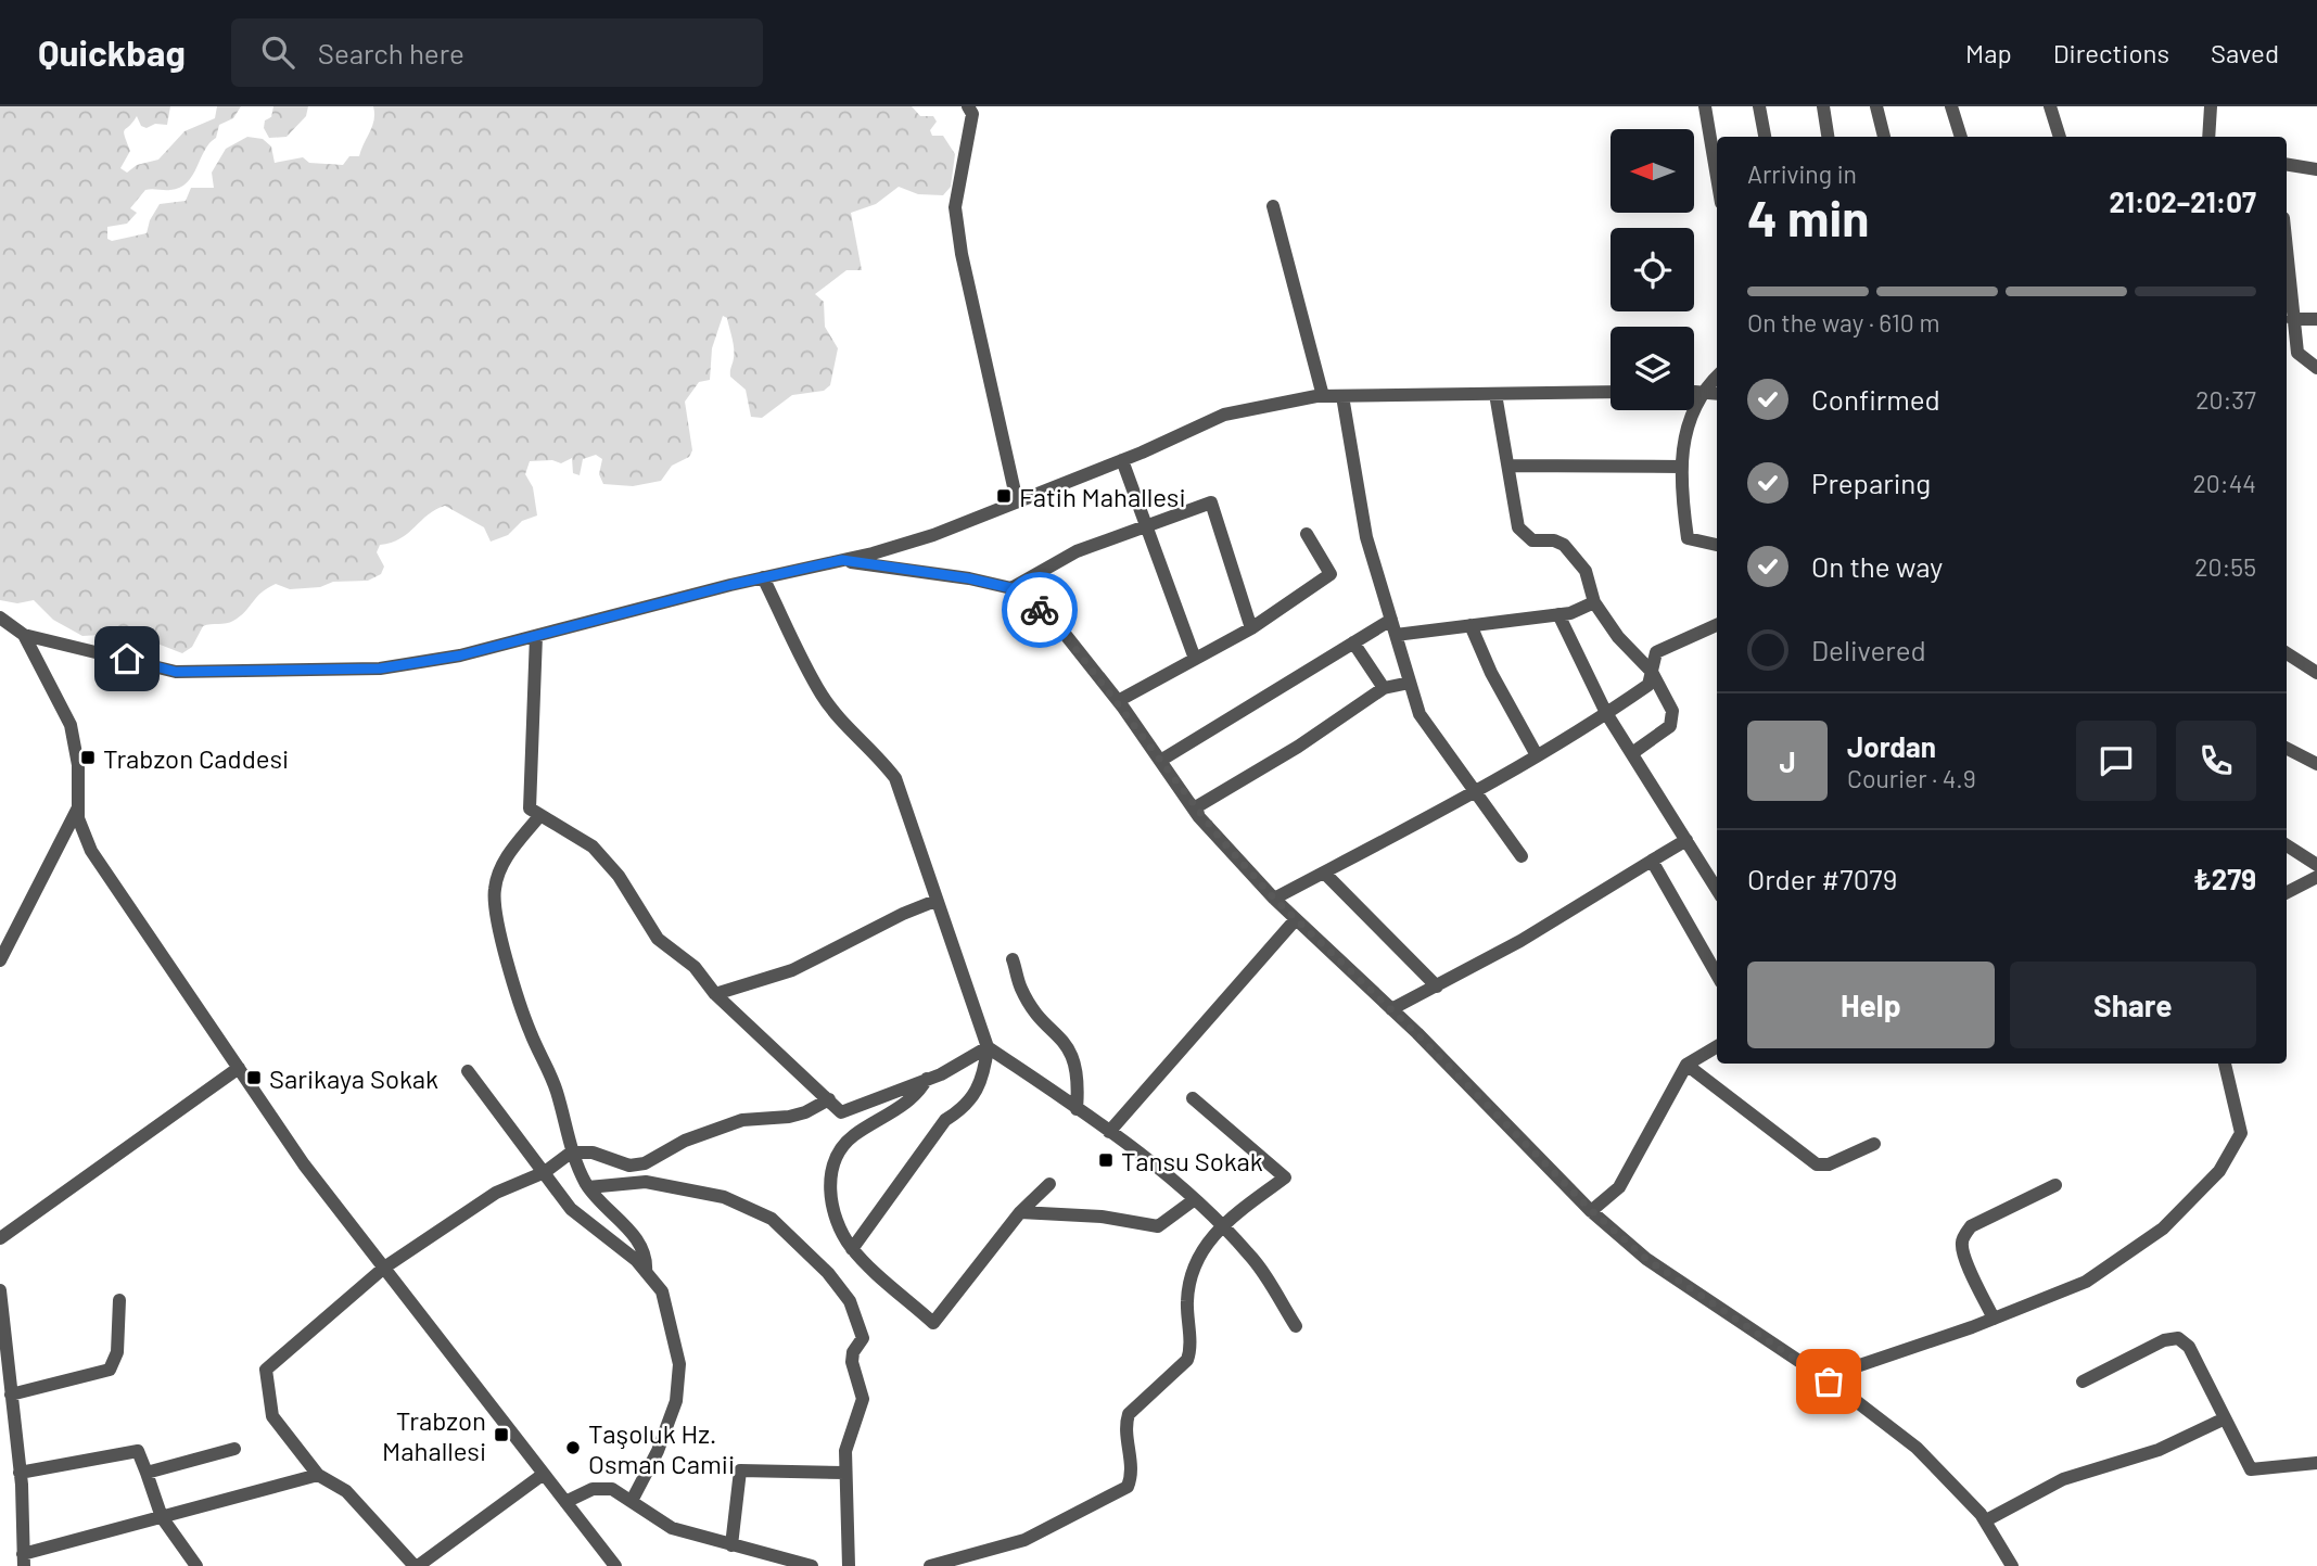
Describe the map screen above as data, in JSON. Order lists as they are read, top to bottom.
{
  "places": {
    "transit": [
      "Fatih Mahallesi",
      "Trabzon Caddesi",
      "Sarikaya Sokak",
      "Tansu Sokak",
      "Trabzon Mahallesi"
    ],
    "other": ["Taşoluk Hz. Osman Camii"]
  },
  "north": "left",
  "page": {
    "header": "Quickbag",
    "search": "Search here",
    "nav": ["Map", "Directions", "Saved"],
    "heading": ["4 min", "Arriving in", "21:02–21:07"],
    "panel": [
      "Jordan",
      "Courier · 4.9",
      "Order #7079",
      "₺279"
    ],
    "bar": "On the way · 610 m",
    "list": [
      ["Confirmed", "20:37"],
      ["Preparing", "20:44"],
      ["On the way", "20:55"],
      "Delivered"
    ],
    "round": "J",
    "buttons": ["Help", "Share"]
  }
}
